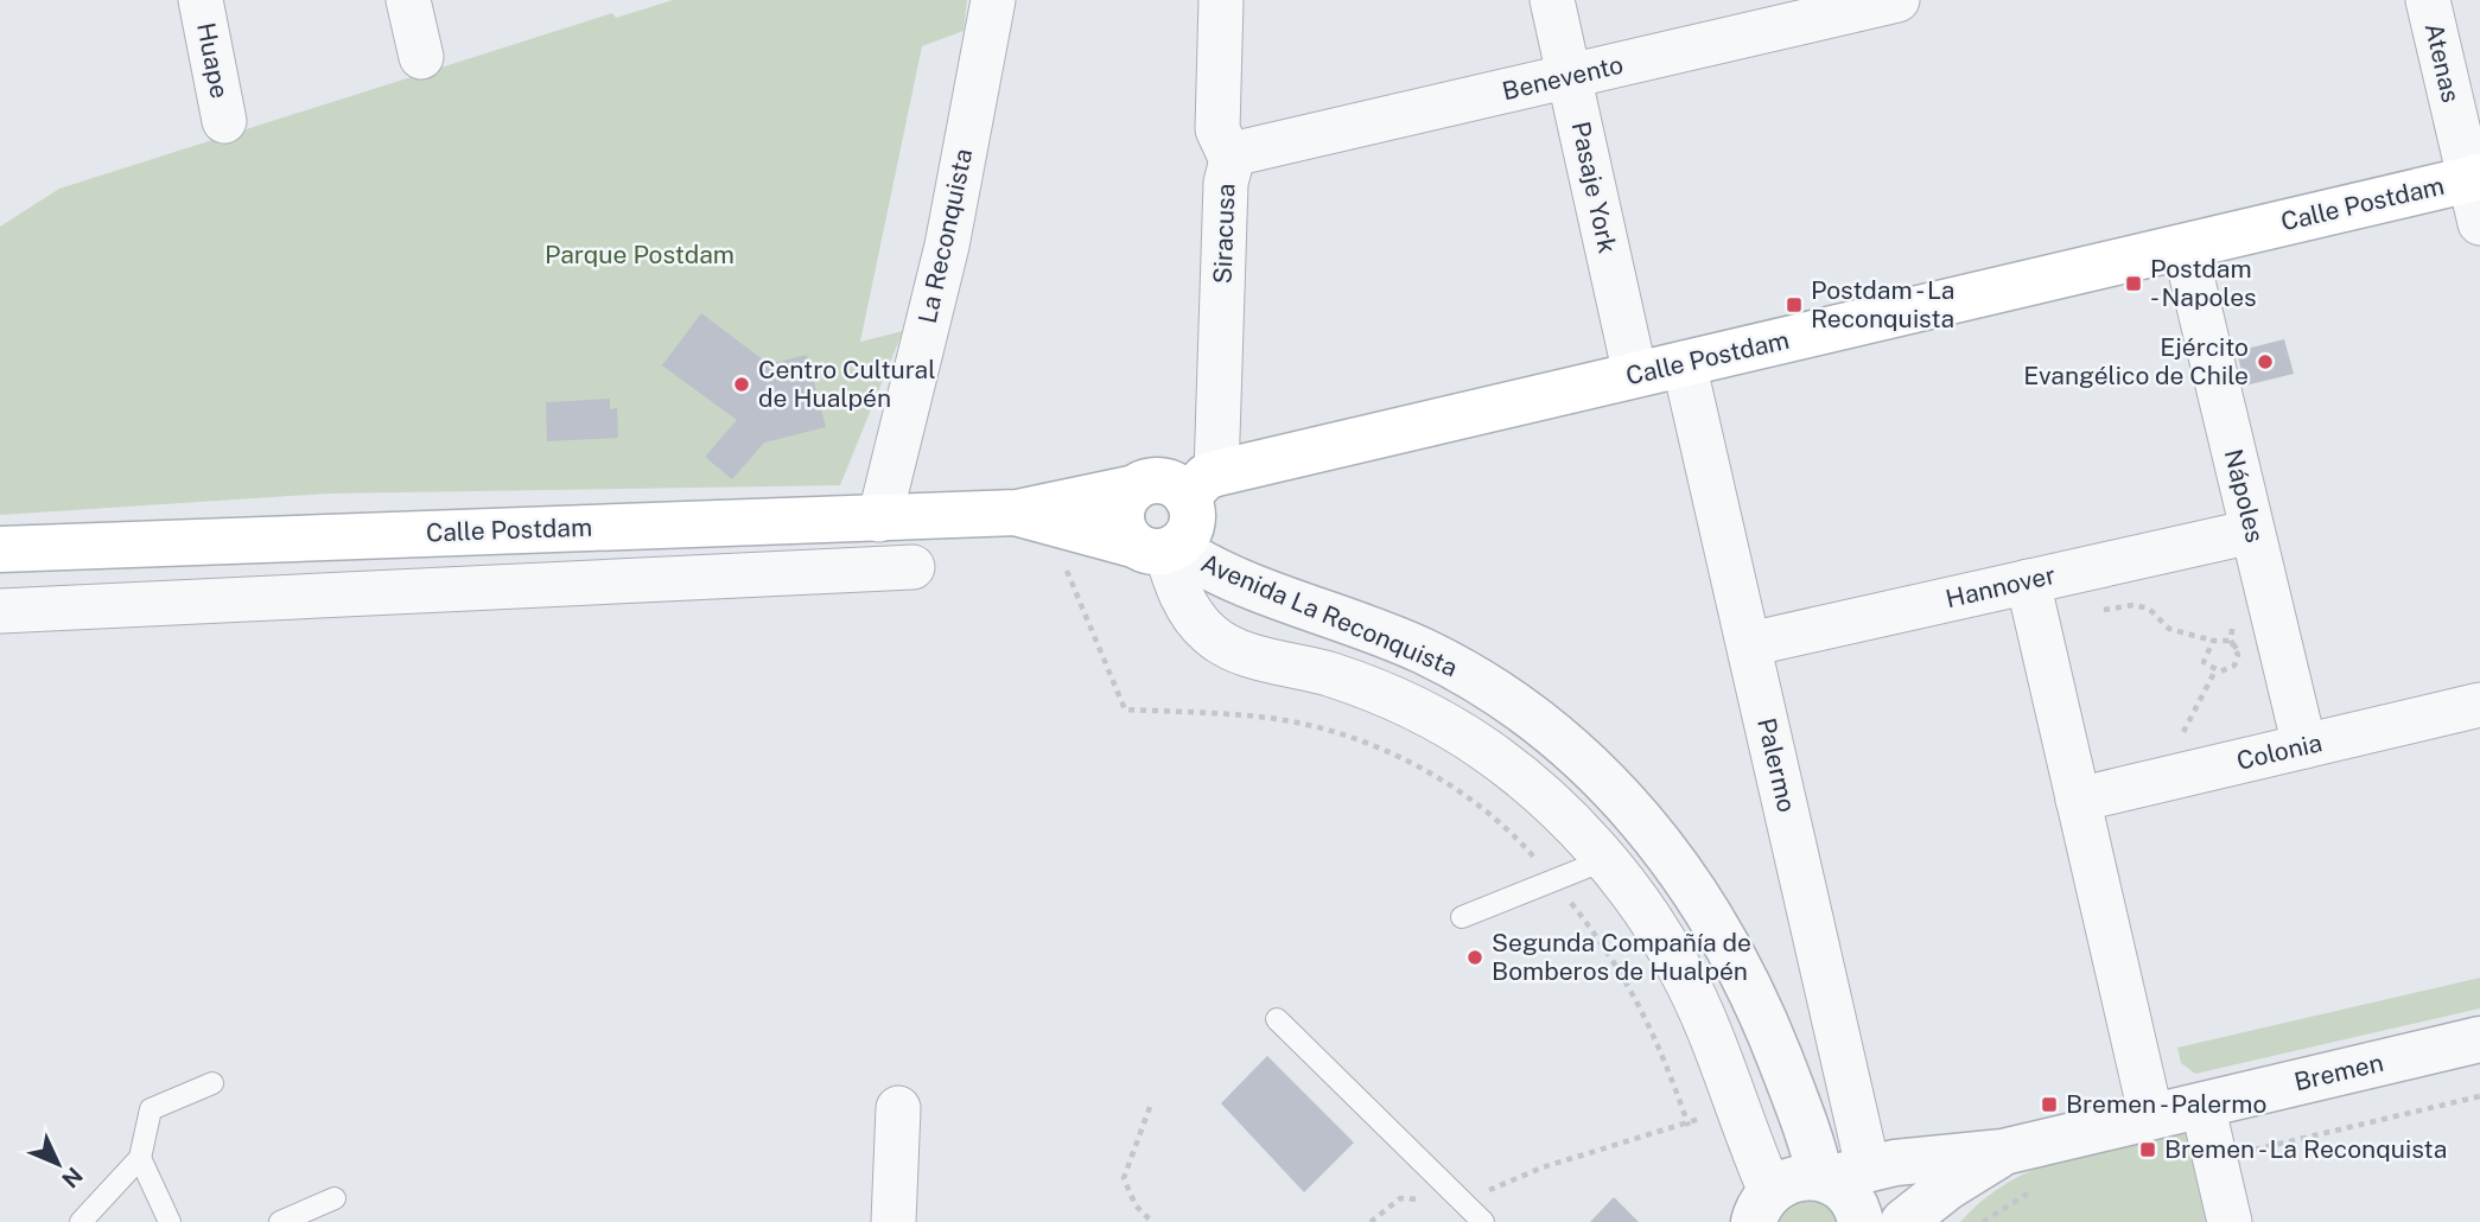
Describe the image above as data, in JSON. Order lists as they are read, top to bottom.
{
  "streets": {
    "main road": ["Calle Postdam"],
    "street": [
      "Huape",
      "Atenas",
      "Benevento",
      "Pasaje York",
      "Siracusa",
      "La Reconquista",
      "Nápoles",
      "Hannover",
      "Avenida La Reconquista",
      "Colonia",
      "Palermo",
      "Bremen"
    ]
  },
  "crossings": [
    ["Atenas", "Calle Postdam"],
    ["Benevento", "Pasaje York"],
    ["Benevento", "Siracusa"],
    ["Pasaje York", "Calle Postdam"],
    ["Calle Postdam", "Siracusa"],
    ["Calle Postdam", "La Reconquista"],
    ["Calle Postdam", "Nápoles"],
    ["Calle Postdam", "Avenida La Reconquista"],
    ["Calle Postdam", "Palermo"],
    ["Nápoles", "Hannover"],
    ["Nápoles", "Colonia"],
    ["Hannover", "Palermo"],
    ["Avenida La Reconquista", "Palermo"],
    ["Avenida La Reconquista", "Bremen"],
    ["Palermo", "Bremen"]
  ],
  "parks": ["Parque Postdam"],
  "places": {
    "transit": [
      "Postdam - Napoles",
      "Postdam - La Reconquista",
      "Bremen - Palermo",
      "Bremen - La Reconquista"
    ],
    "other": ["Ejército Evangélico de Chile", "Centro Cultural de Hualpén", "Segunda Compañía de Bomberos de Hualpén"]
  },
  "north": "bottom right"
}
